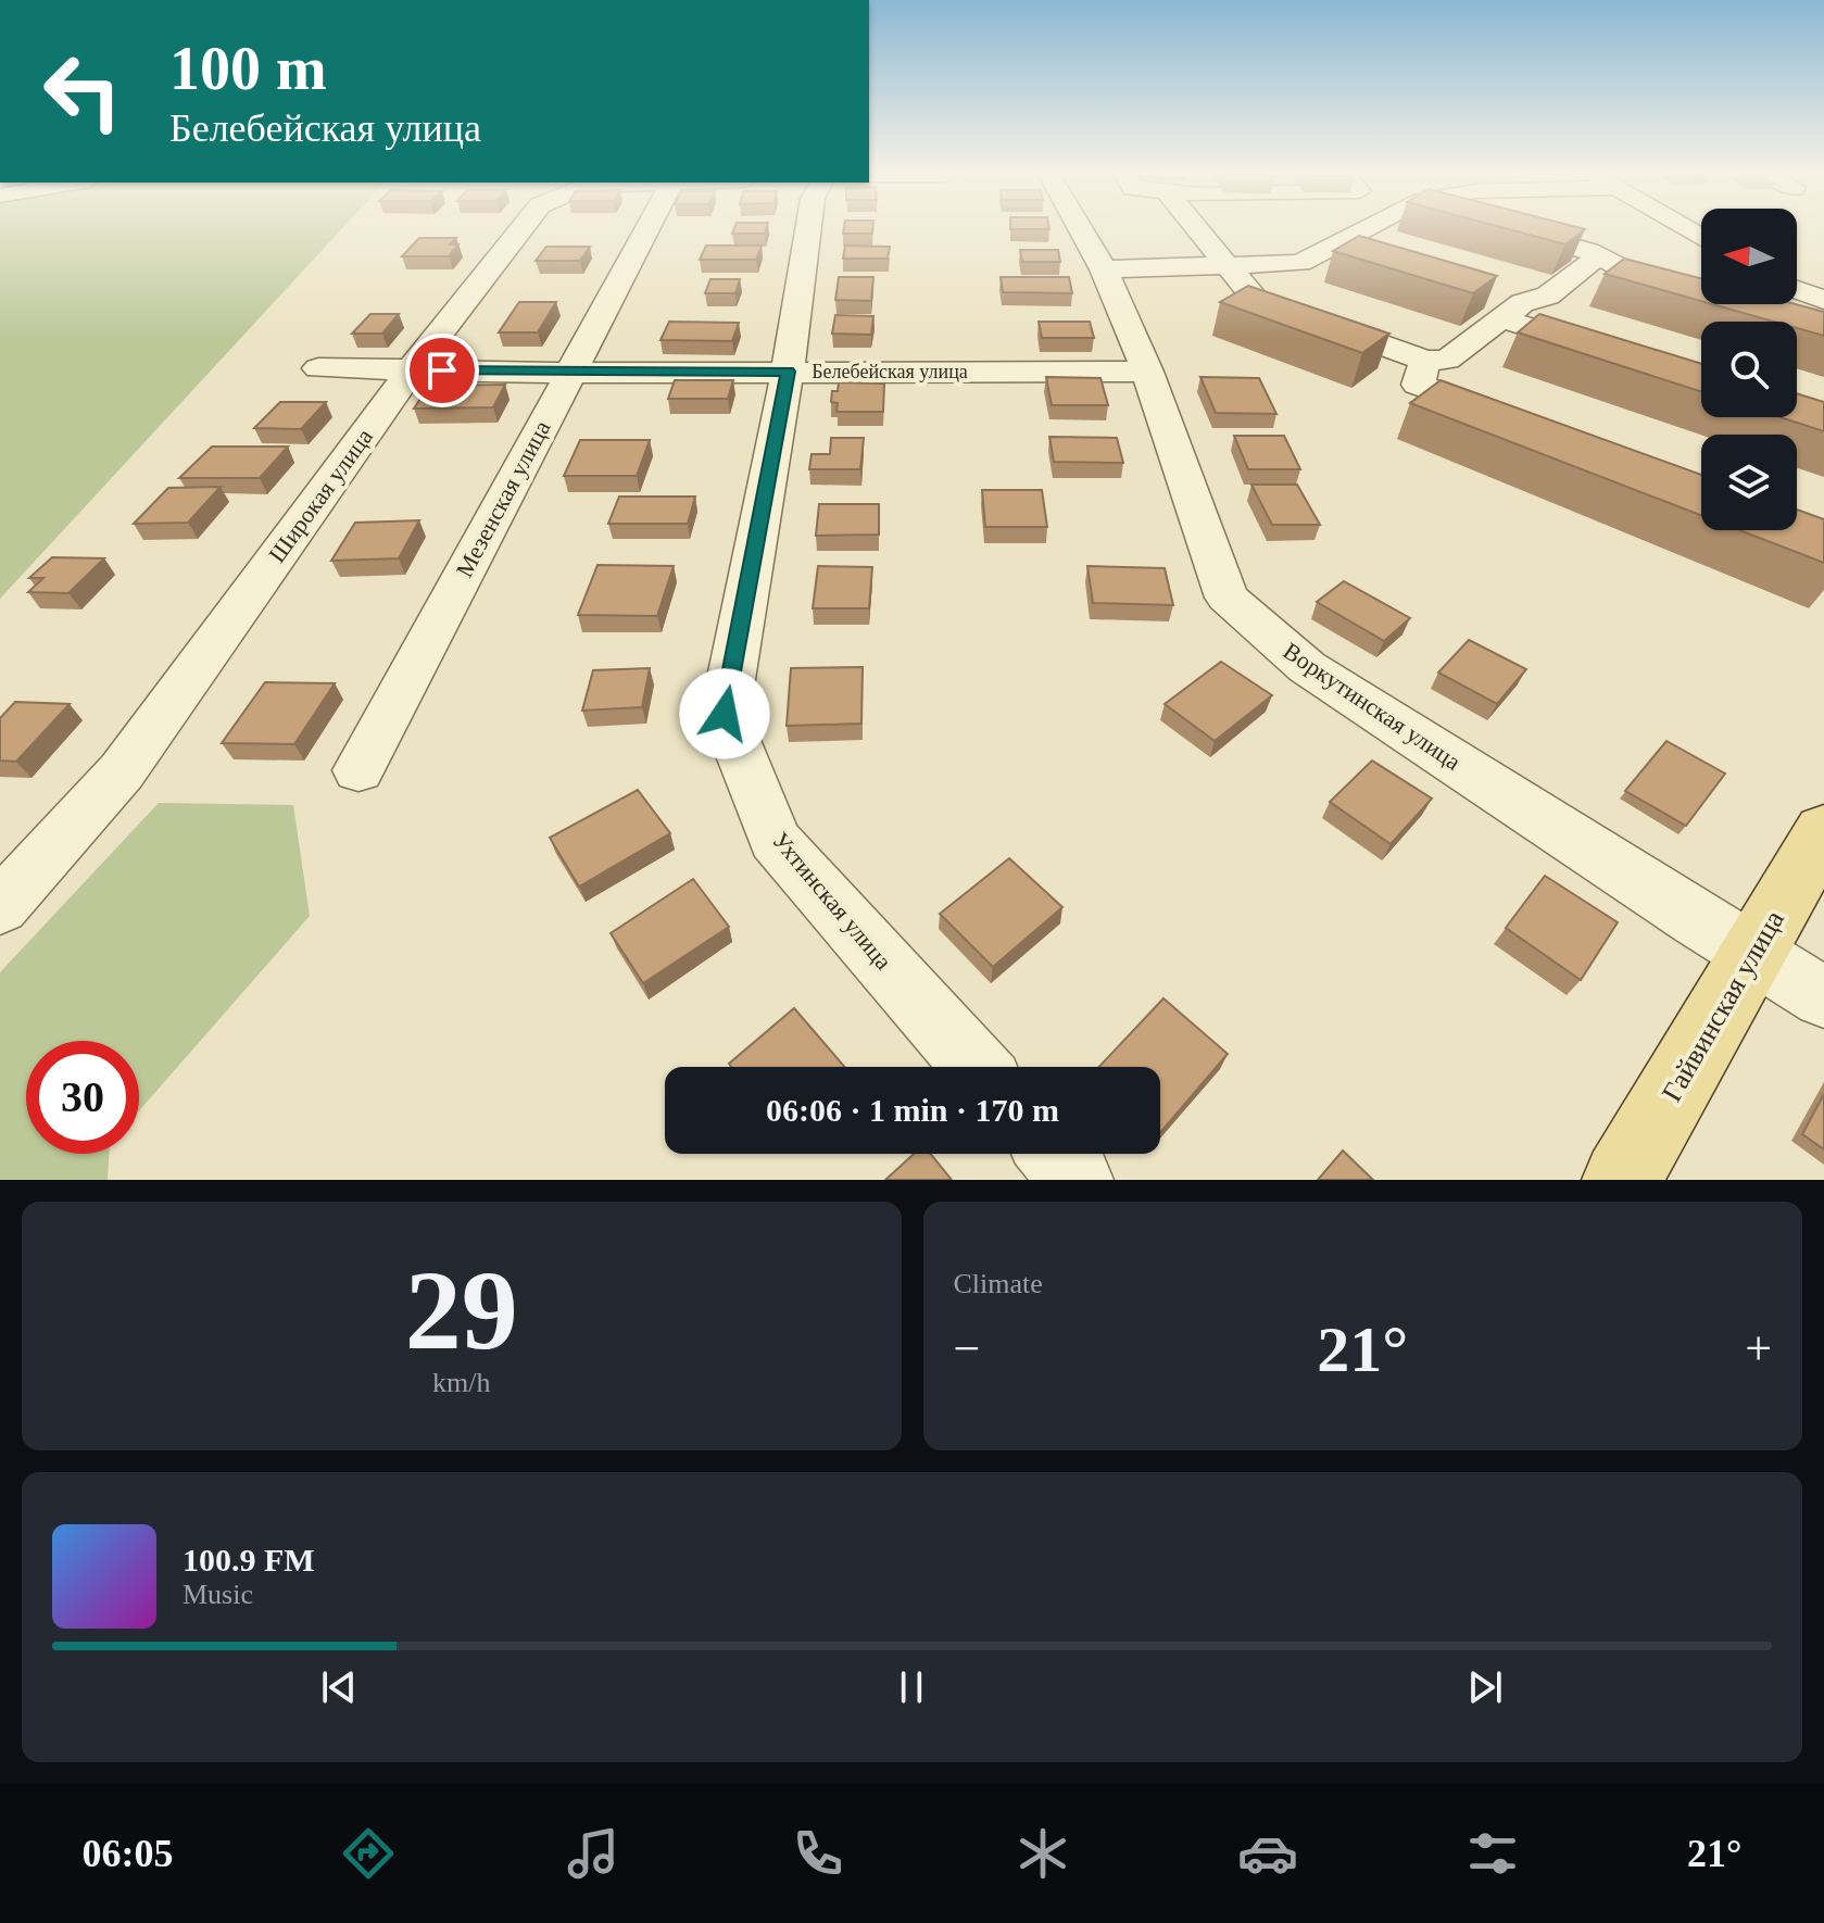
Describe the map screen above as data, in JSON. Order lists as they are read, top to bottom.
{
  "streets": {
    "main road": ["Гайвинская улица"],
    "street": [
      "Белебейская улица",
      "Широкая улица",
      "Мезенская улица",
      "Воркутинская улица",
      "Ухтинская улица"
    ]
  },
  "crossings": [
    ["Белебейская улица", "Широкая улица"],
    ["Белебейская улица", "Мезенская улица"],
    ["Белебейская улица", "Воркутинская улица"],
    ["Белебейская улица", "Ухтинская улица"],
    ["Воркутинская улица", "Гайвинская улица"]
  ],
  "north": "left",
  "page": {
    "turn": ["100 m", "Белебейская улица"],
    "limit": "30",
    "trip": "06:06 · 1 min · 170 m",
    "tile": [
      ["29", "km/h"],
      "Climate"
    ],
    "heat": ["−", "21°", "+"],
    "song": ["100.9 FM", "Music"],
    "tabs": ["06:05", "21°"]
  }
}
